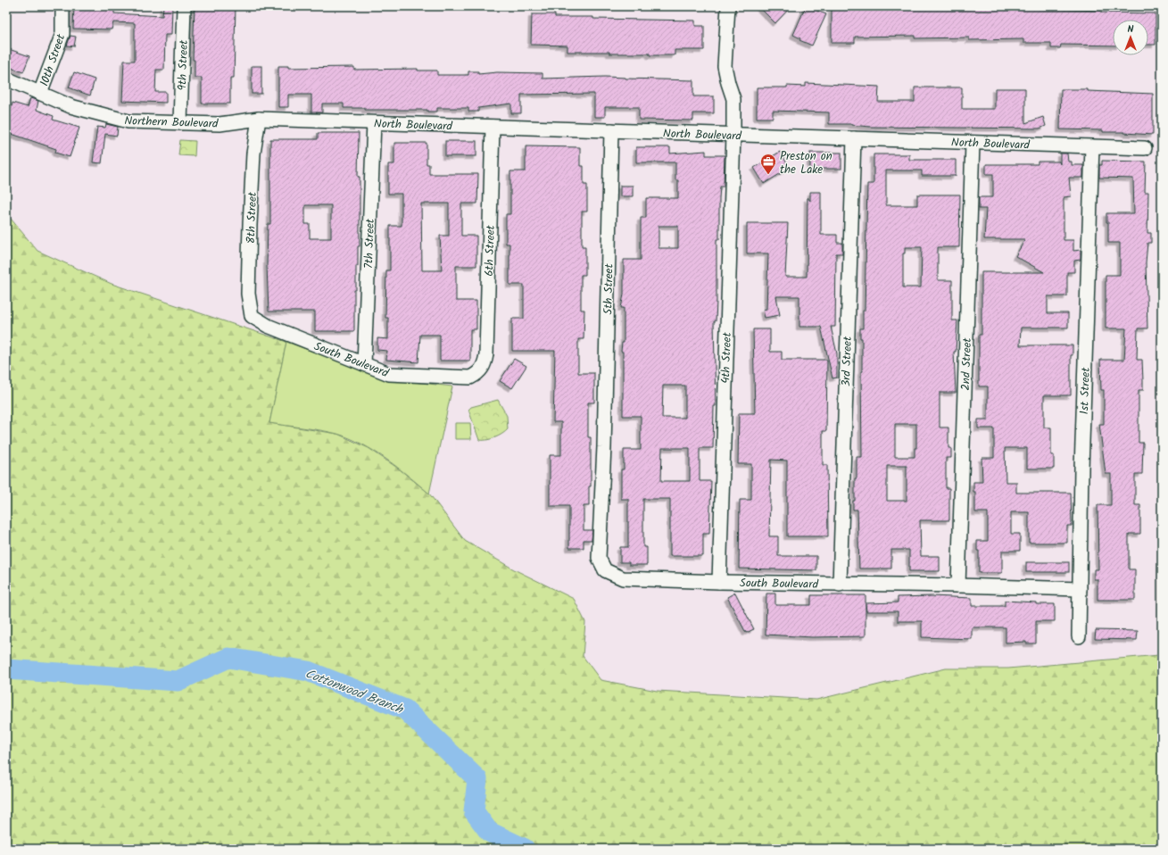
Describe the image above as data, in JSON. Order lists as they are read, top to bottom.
{
  "streets": {
    "street": [
      "10th Street",
      "9th Street",
      "Northern Boulevard",
      "North Boulevard",
      "8th Street",
      "7th Street",
      "6th Street",
      "5th Street",
      "4th Street",
      "South Boulevard",
      "3rd Street",
      "2nd Street",
      "1st Street"
    ]
  },
  "crossings": [
    ["10th Street", "Northern Boulevard"],
    ["9th Street", "Northern Boulevard"],
    ["Northern Boulevard", "North Boulevard"],
    ["Northern Boulevard", "8th Street"],
    ["North Boulevard", "8th Street"],
    ["North Boulevard", "7th Street"],
    ["North Boulevard", "6th Street"],
    ["North Boulevard", "5th Street"],
    ["North Boulevard", "4th Street"],
    ["North Boulevard", "3rd Street"],
    ["North Boulevard", "2nd Street"],
    ["North Boulevard", "1st Street"],
    ["8th Street", "South Boulevard"],
    ["7th Street", "South Boulevard"],
    ["6th Street", "South Boulevard"],
    ["5th Street", "South Boulevard"],
    ["4th Street", "South Boulevard"],
    ["South Boulevard", "3rd Street"],
    ["South Boulevard", "2nd Street"],
    ["South Boulevard", "1st Street"]
  ],
  "water": ["Cottonwood Branch"],
  "places": {
    "office": ["Preston on the Lake"]
  },
  "north": "top"
}
